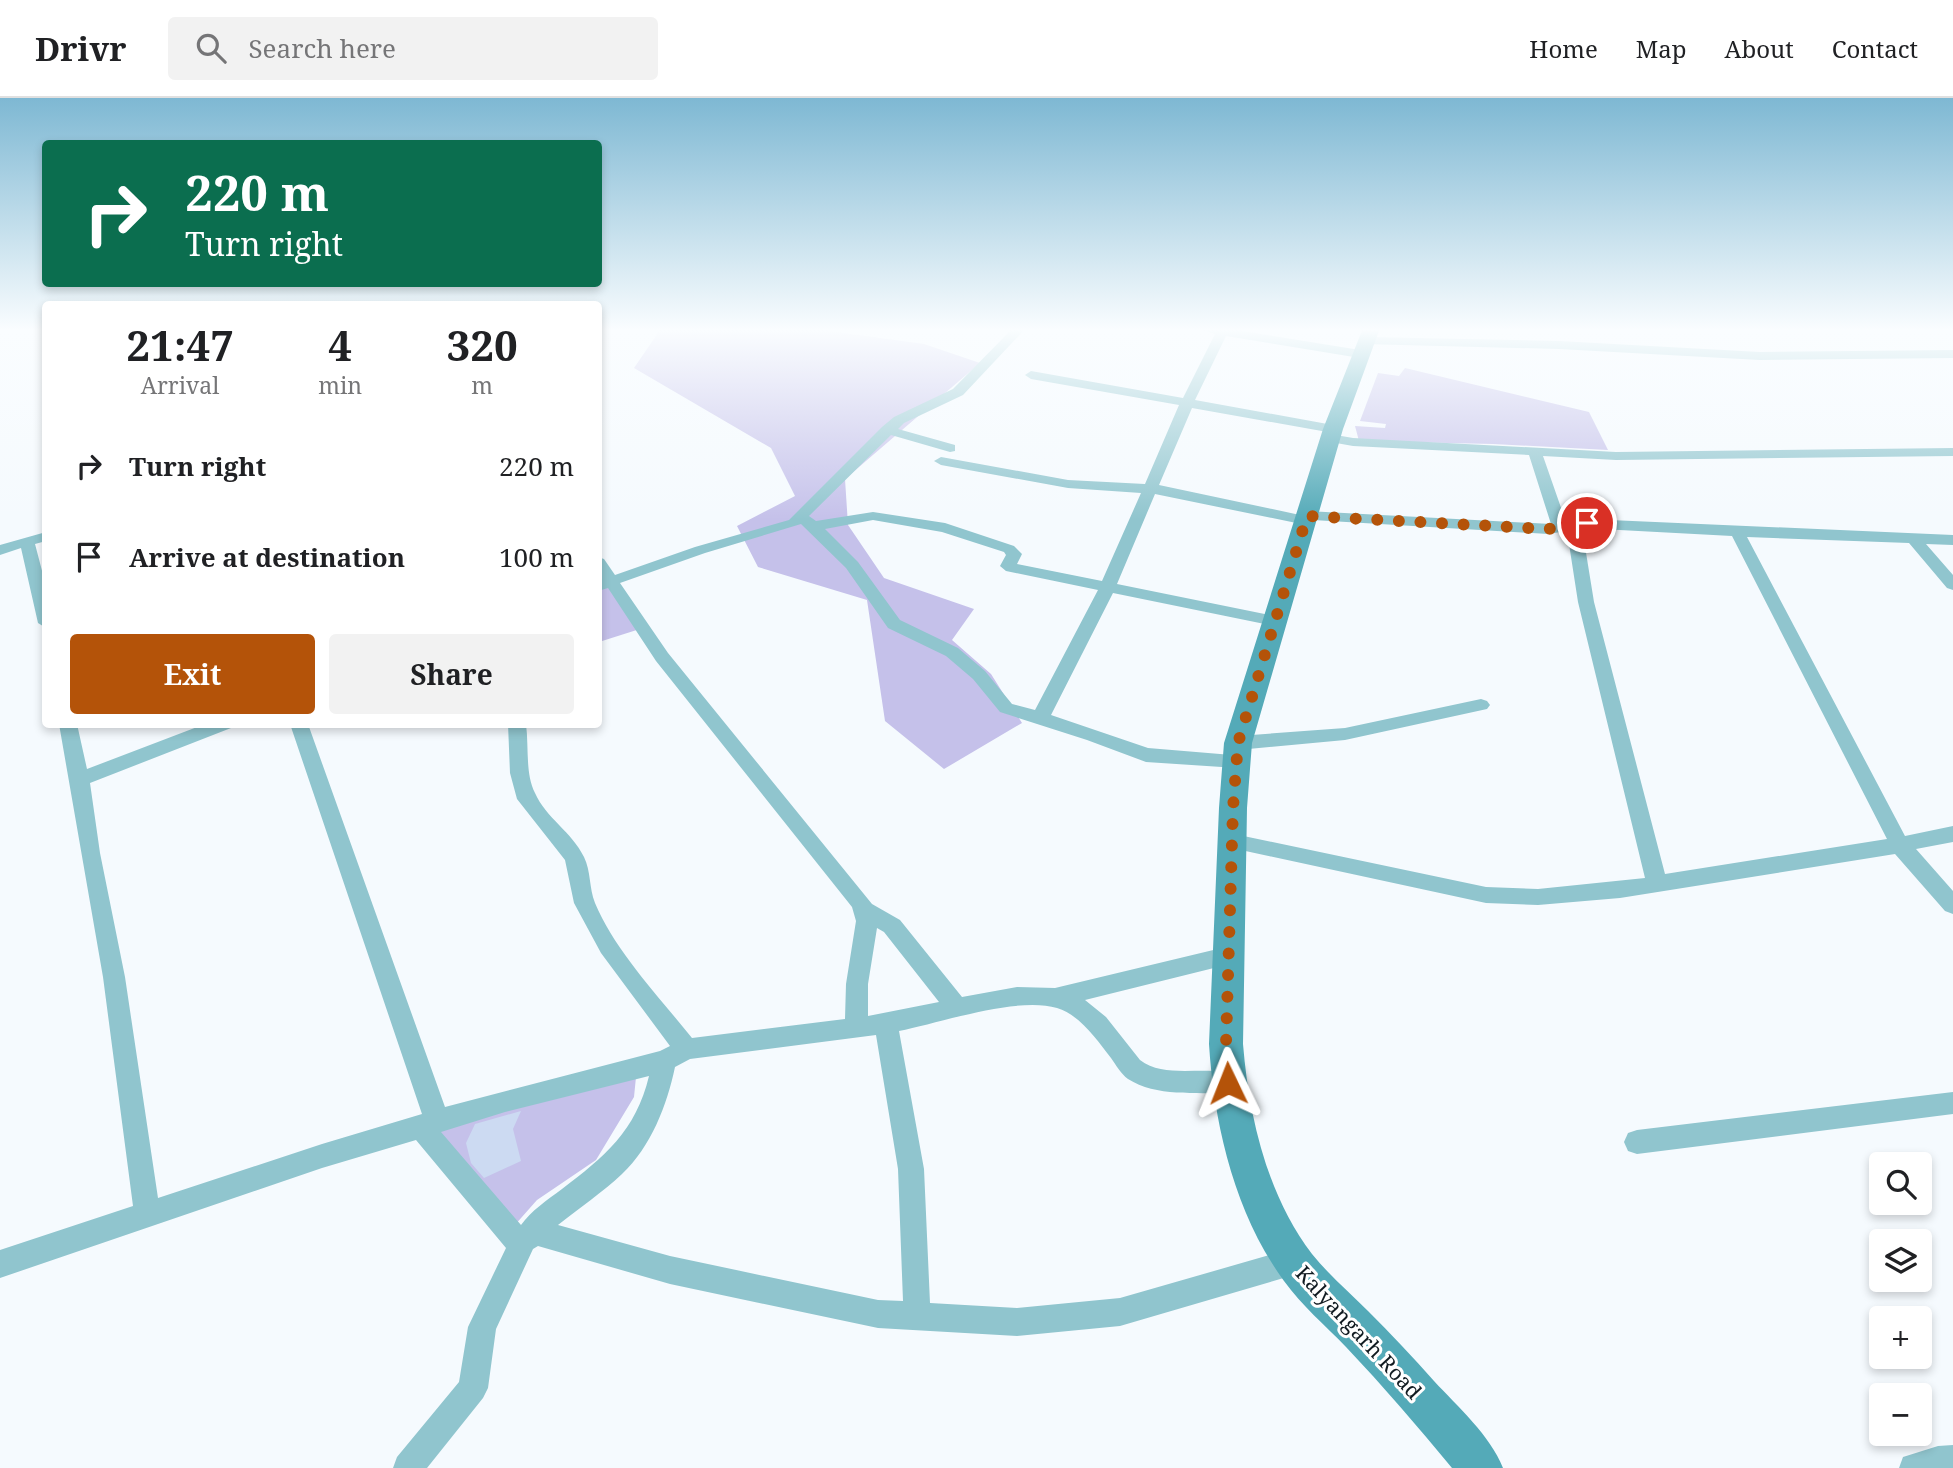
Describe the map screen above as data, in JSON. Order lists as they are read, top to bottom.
{
  "streets": {
    "main road": ["Kalyangarh Road"]
  },
  "page": {
    "header": "Drivr",
    "search": "Search here",
    "nav": [
      "Home",
      "Map",
      "About",
      "Contact"
    ],
    "turn": ["220 m", "Turn right"],
    "eta": [
      "21:47",
      "Arrival",
      "4",
      "min",
      "320",
      "m"
    ],
    "list": [
      {
        "name": "Turn right",
        "value": "220 m"
      },
      {
        "name": "Arrive at destination",
        "value": "100 m"
      }
    ],
    "buttons": ["Exit", "Share"],
    "map_buttons": ["+", "−"]
  }
}
